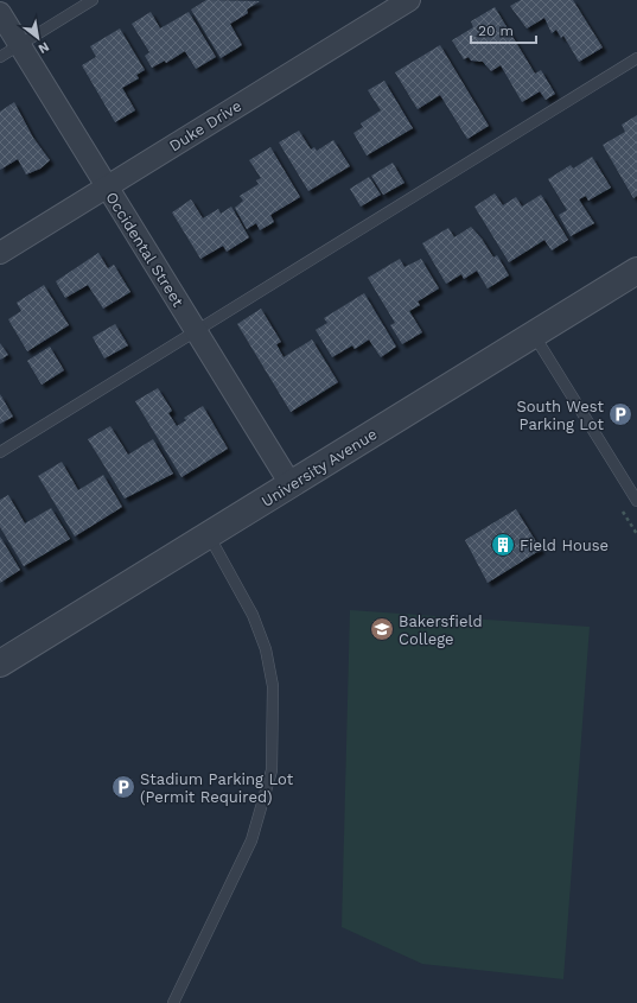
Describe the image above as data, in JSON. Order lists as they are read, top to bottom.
{
  "streets": {
    "street": ["Duke Drive", "Occidental Street", "University Avenue"]
  },
  "crossings": [
    ["Duke Drive", "Occidental Street"],
    ["Occidental Street", "University Avenue"]
  ],
  "places": {
    "parking": ["South West Parking Lot", "Stadium Parking Lot (Permit Required)"],
    "building": ["Field House"],
    "school or university": ["Bakersfield College"]
  },
  "scale_bar": "20 m",
  "north": "bottom right"
}
